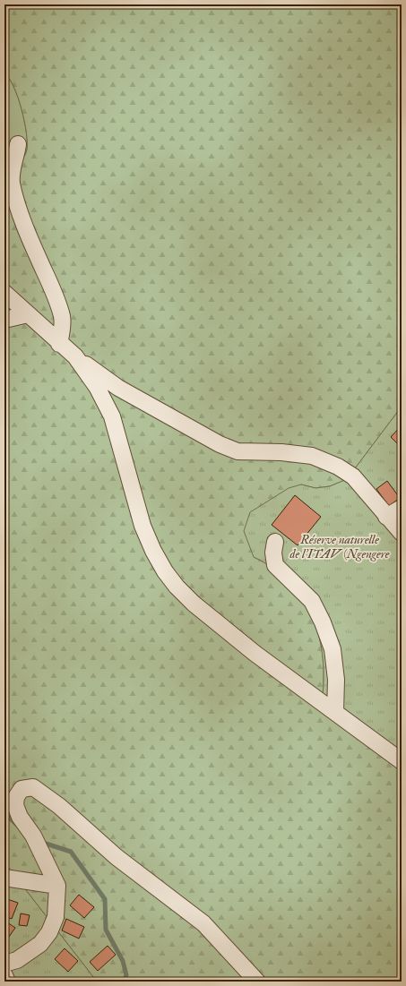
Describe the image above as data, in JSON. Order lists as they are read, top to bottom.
{
  "parks": ["Réserve naturelle de l'ITAV (Ngengere"]
}
